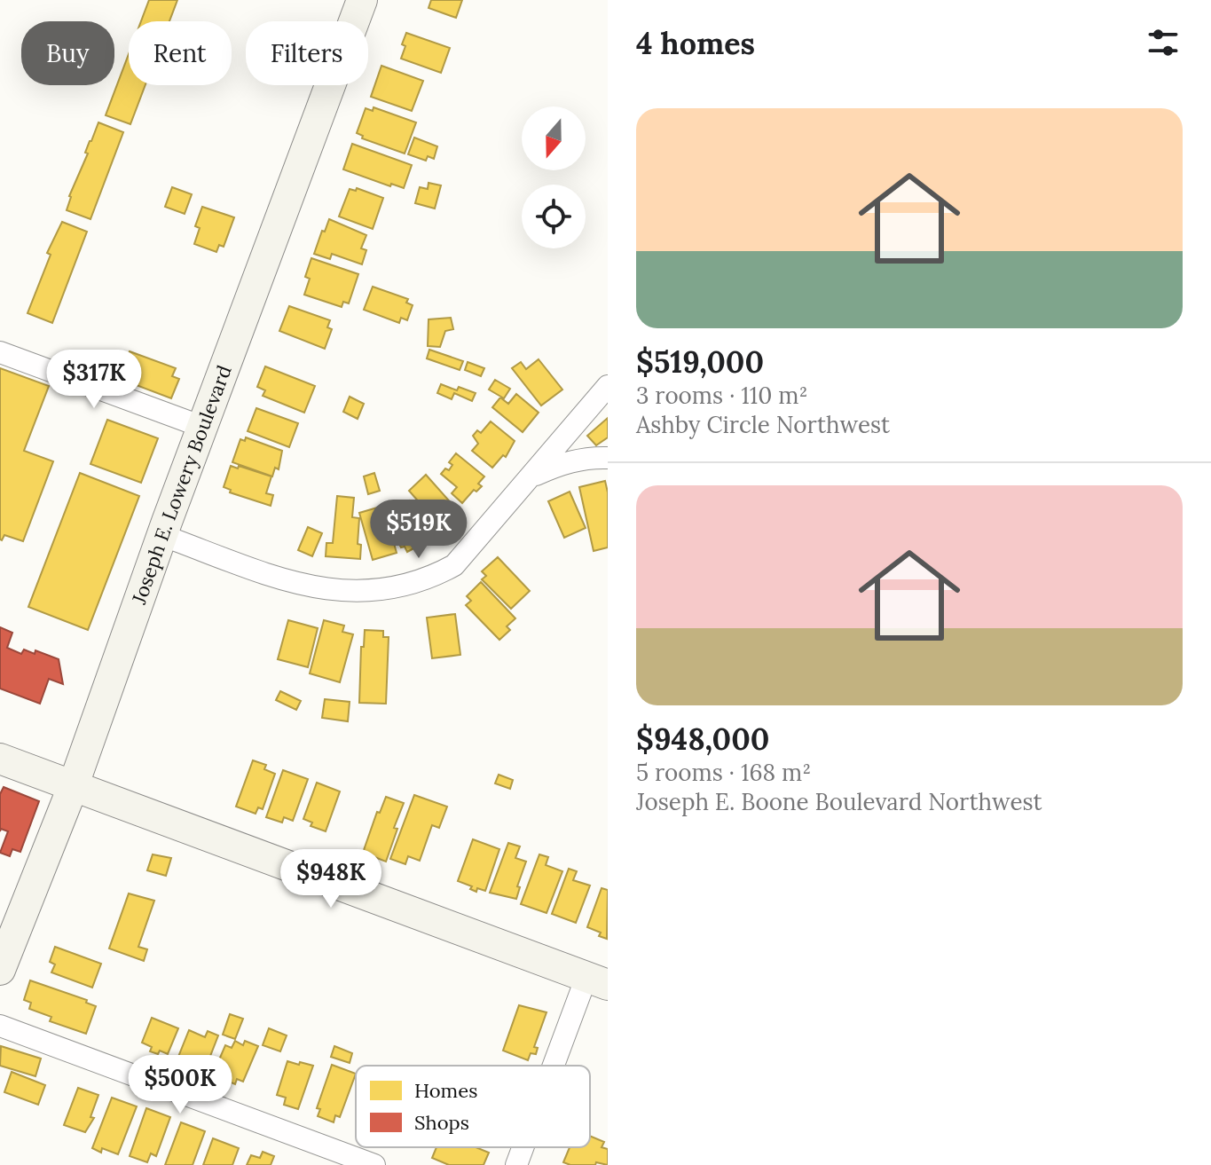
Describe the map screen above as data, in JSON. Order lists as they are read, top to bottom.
{
  "streets": {
    "main road": ["Joseph E. Lowery Boulevard"]
  },
  "legend": ["Homes", "Shops"],
  "north": "bottom",
  "page": {
    "heading": "4 homes",
    "chip": ["Buy", "Rent", "Filters"],
    "list": [
      {
        "name": "$519,000",
        "note": "3 rooms · 110 m² · Ashby Circle Northwest"
      },
      {
        "name": "$948,000",
        "note": "5 rooms · 168 m² · Joseph E. Boone Boulevard Northwest"
      }
    ],
    "price": [
      "$317K",
      "$519K",
      "$948K",
      "$500K"
    ]
  }
}
